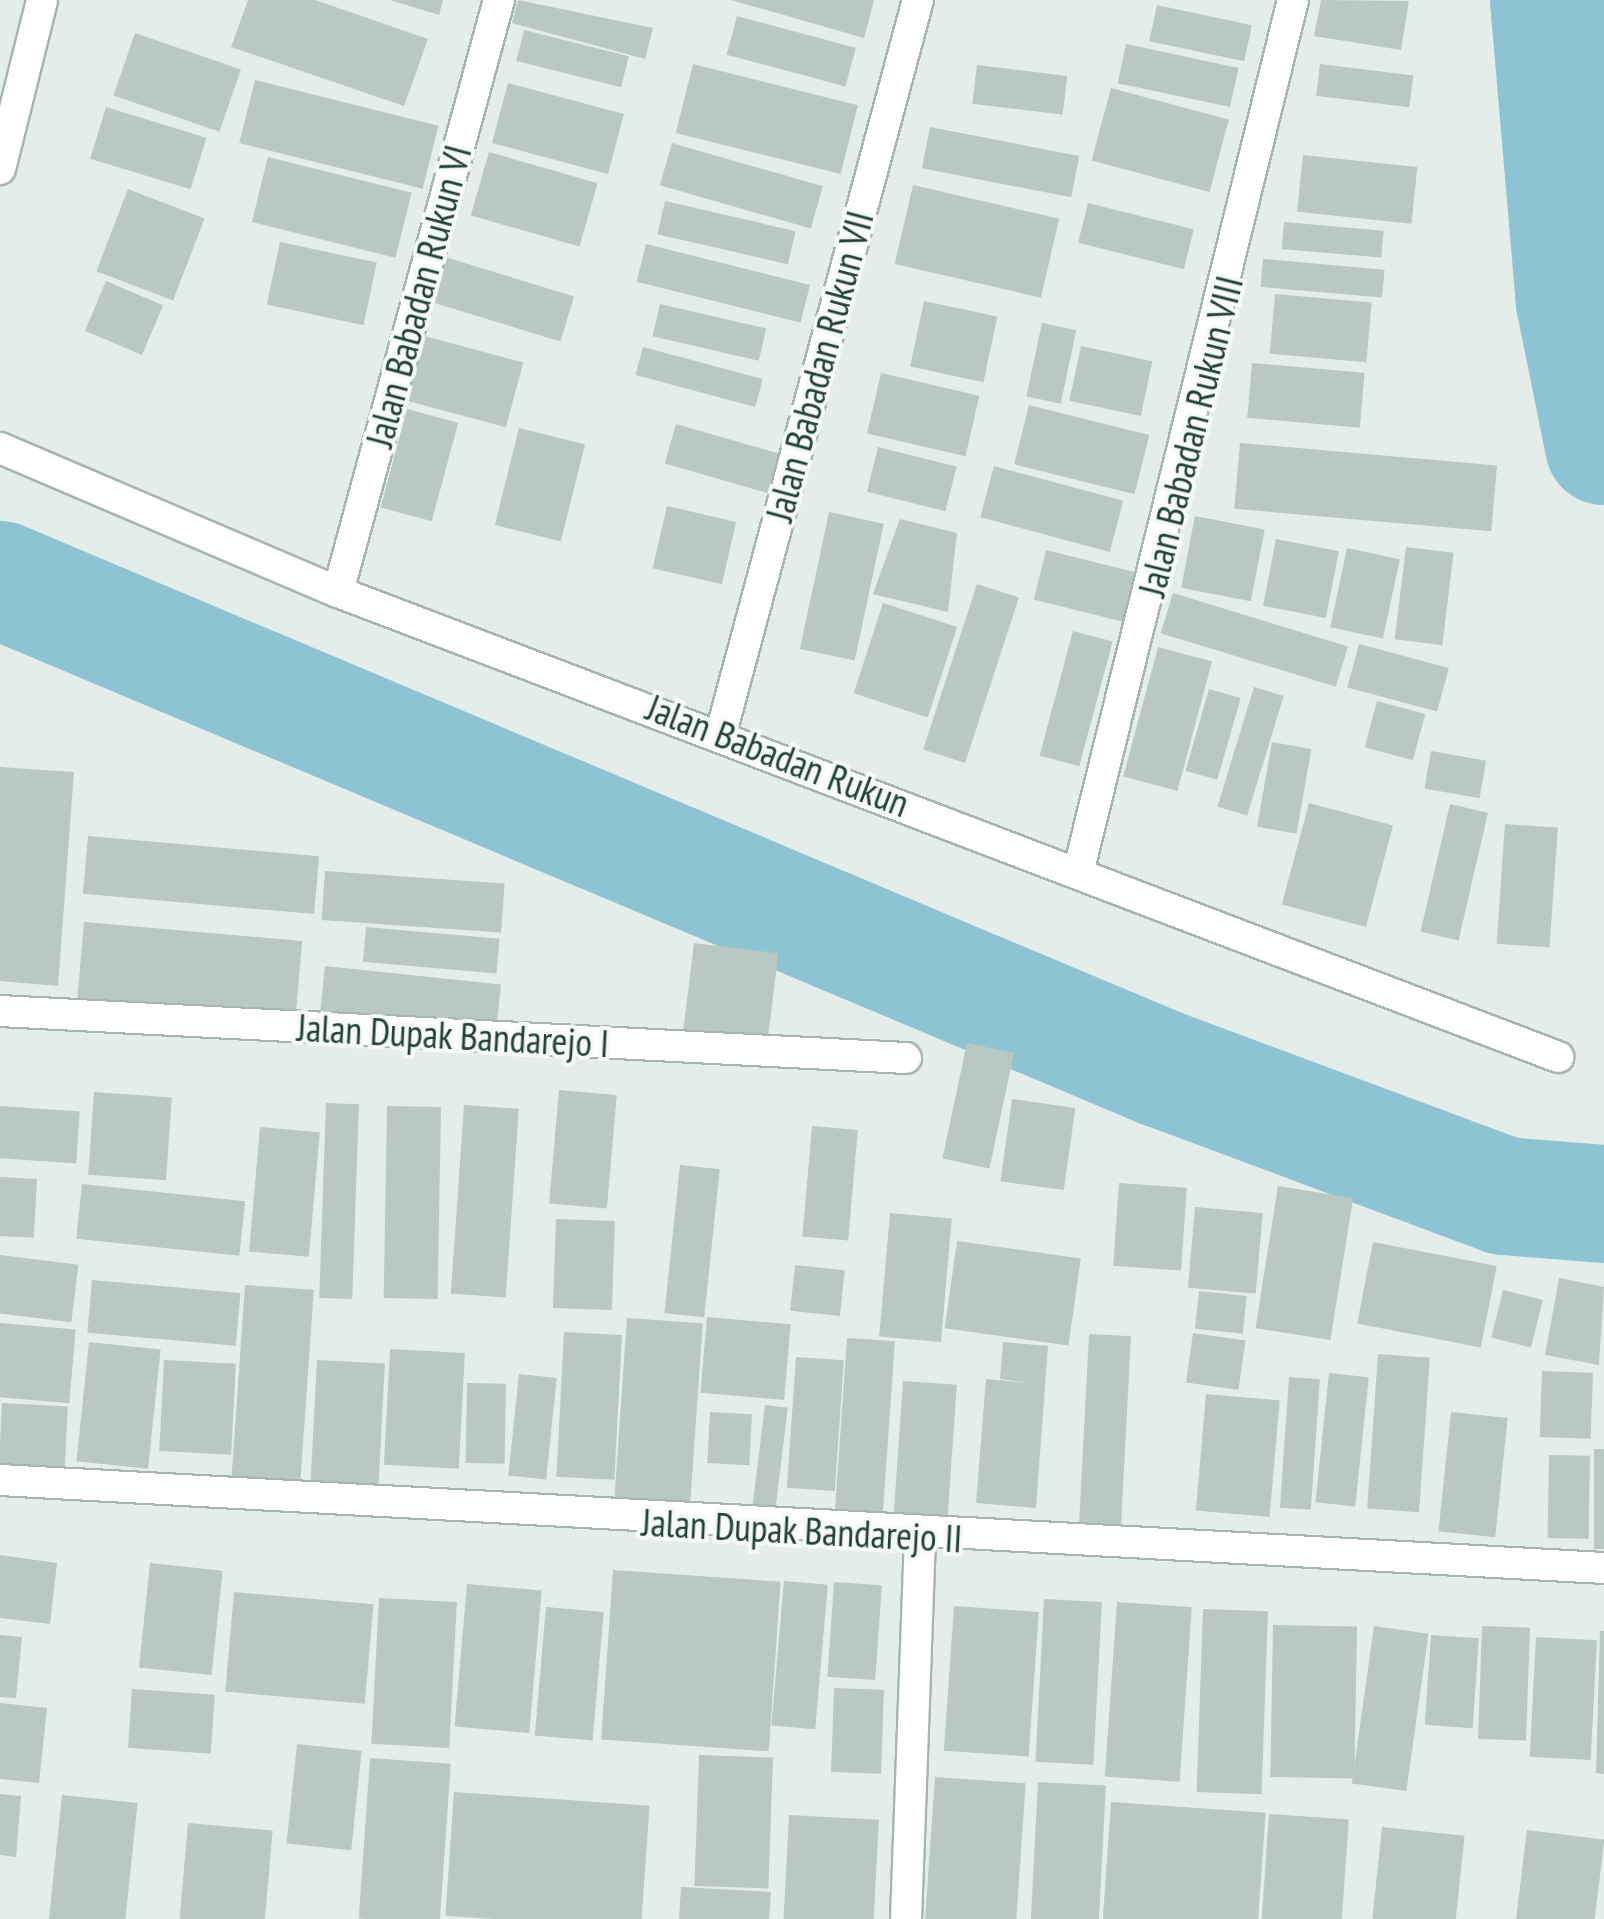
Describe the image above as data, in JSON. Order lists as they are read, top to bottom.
{
  "streets": {
    "street": [
      "Jalan Babadan Rukun VI",
      "Jalan Babadan Rukun VII",
      "Jalan Babadan Rukun VIII",
      "Jalan Babadan Rukun",
      "Jalan Dupak Bandarejo I",
      "Jalan Dupak Bandarejo II"
    ]
  },
  "crossings": [
    ["Jalan Babadan Rukun VI", "Jalan Babadan Rukun"],
    ["Jalan Babadan Rukun VII", "Jalan Babadan Rukun"],
    ["Jalan Babadan Rukun VIII", "Jalan Babadan Rukun"]
  ]
}
